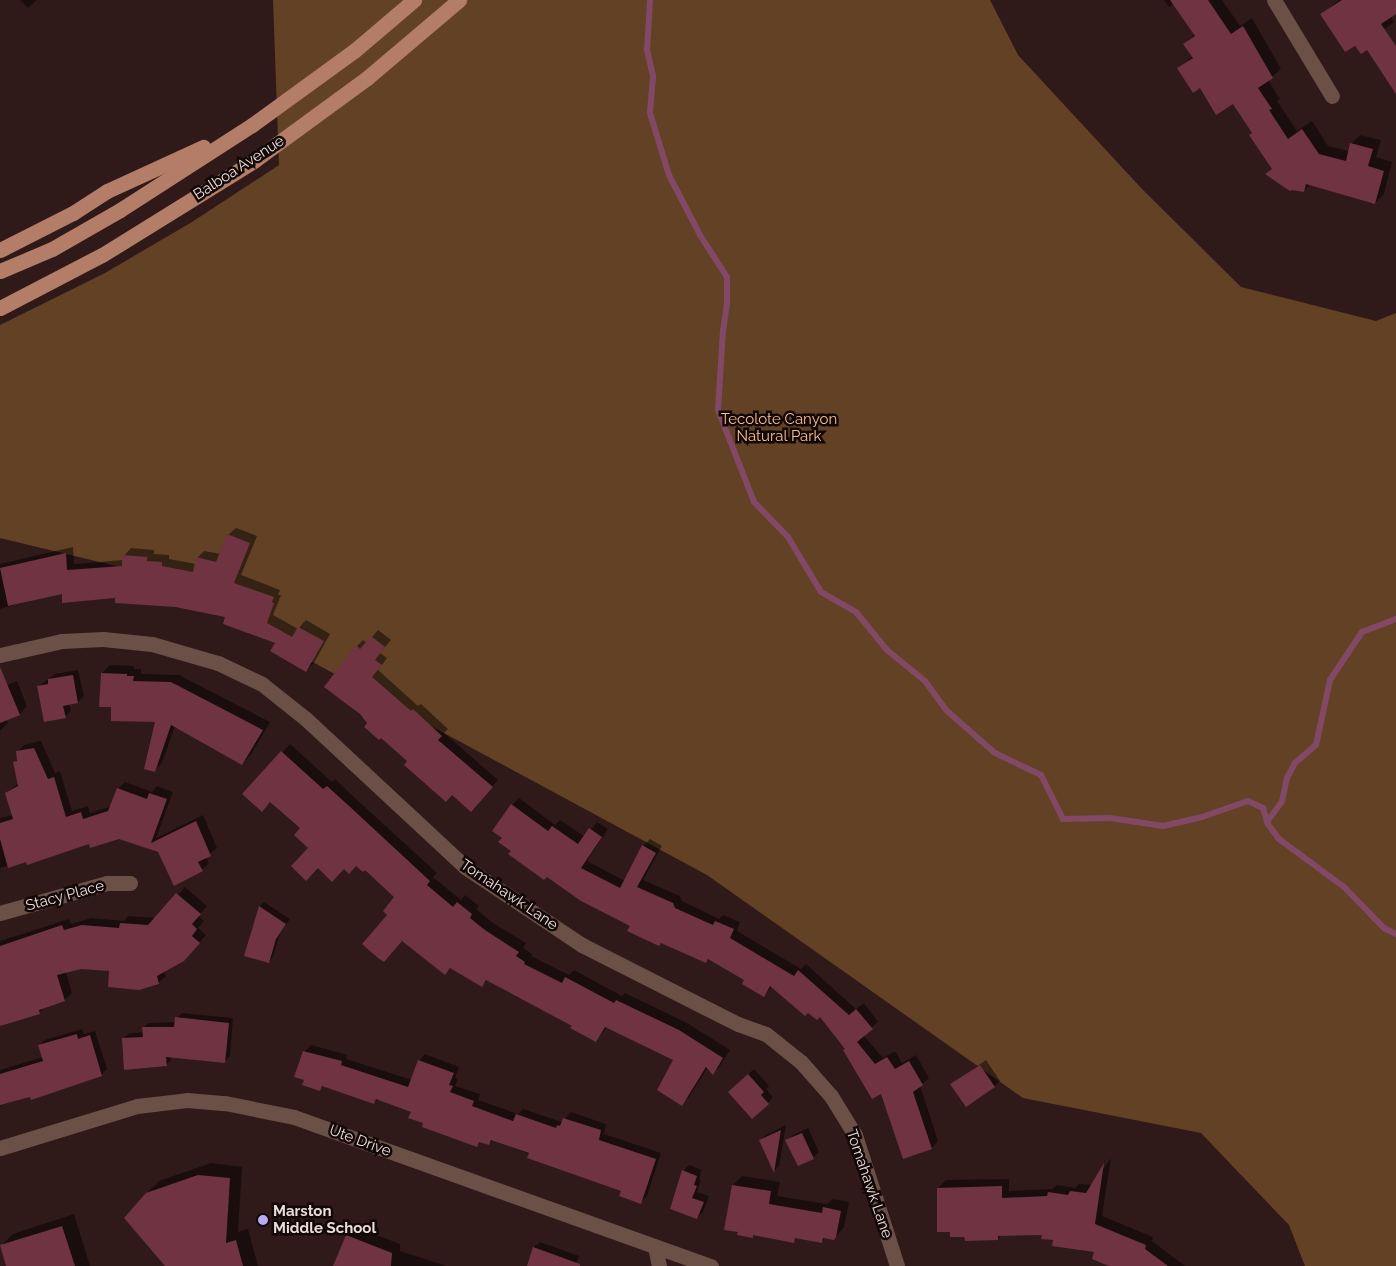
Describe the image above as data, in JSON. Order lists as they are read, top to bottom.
{
  "streets": {
    "main road": ["Balboa Avenue"],
    "street": ["Tomahawk Lane", "Stacy Place", "Ute Drive"]
  },
  "parks": ["Tecolote Canyon Natural Park"],
  "places": ["Marston Middle School"]
}
